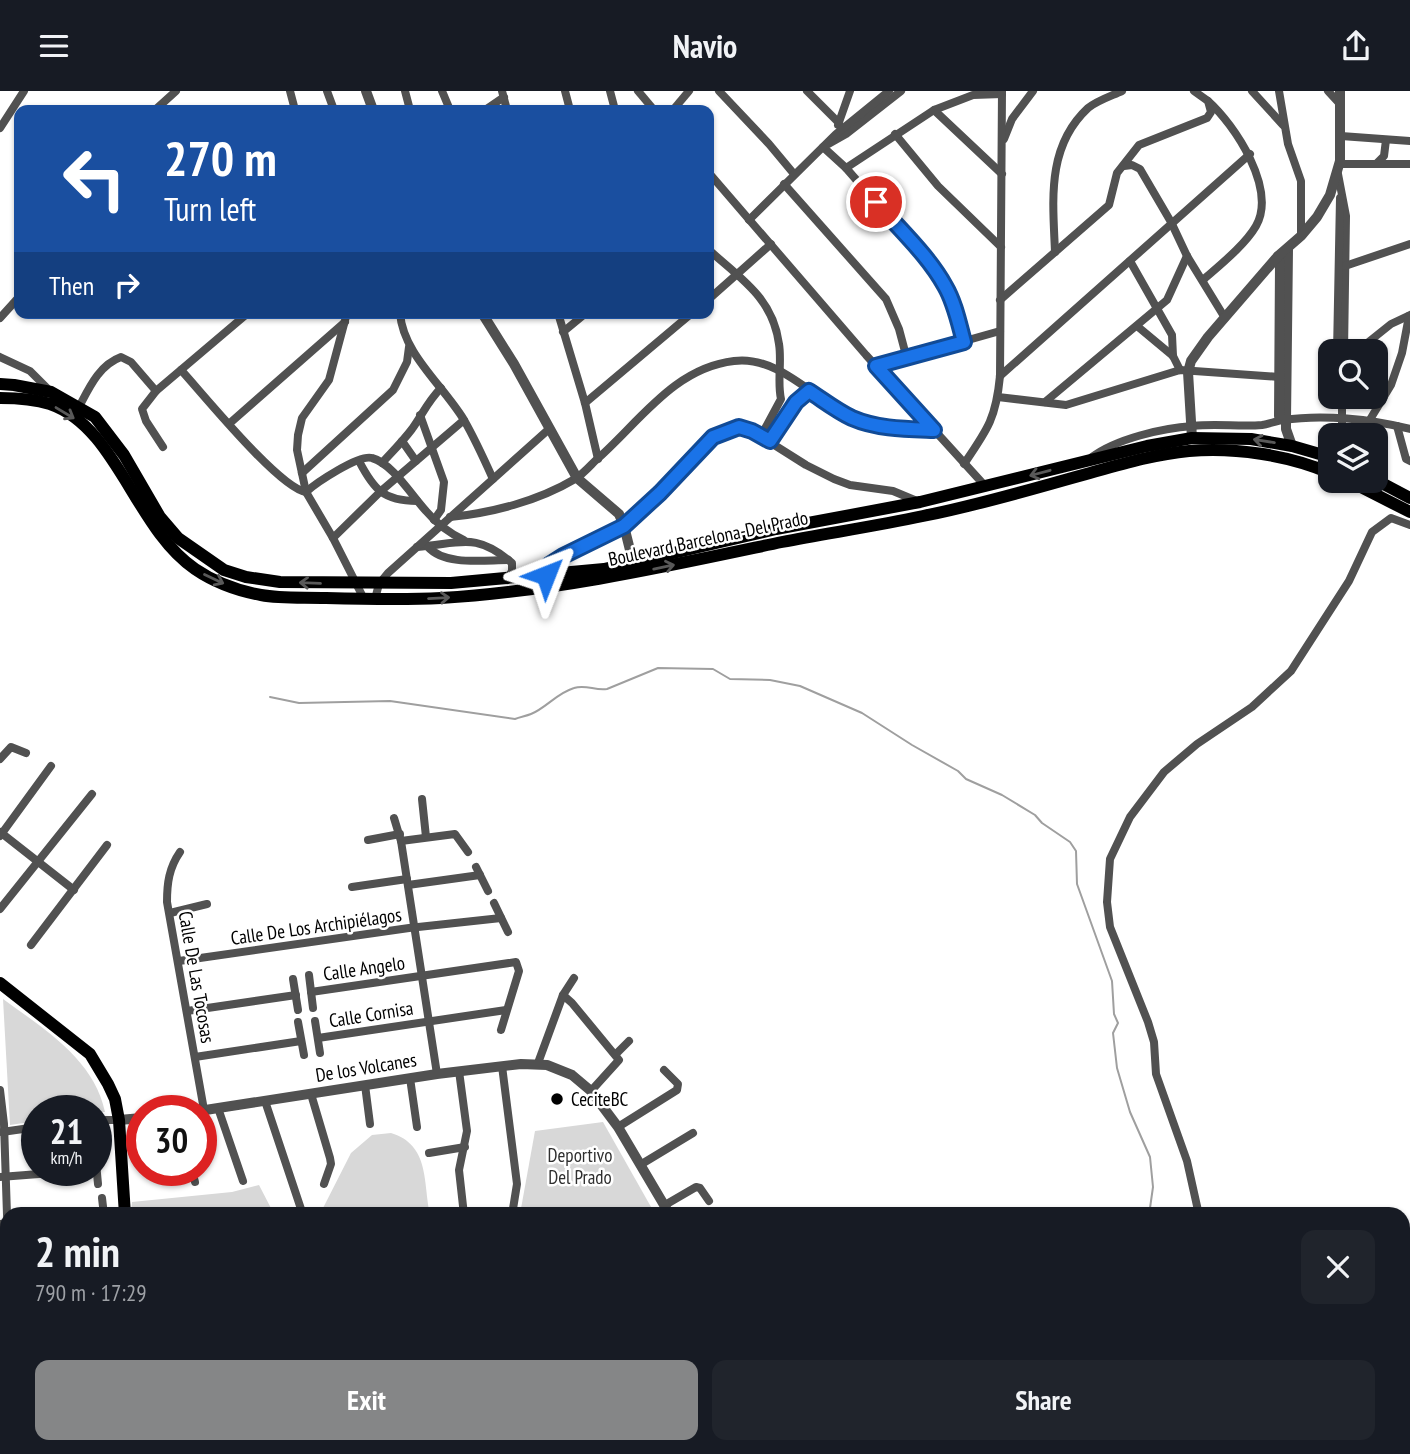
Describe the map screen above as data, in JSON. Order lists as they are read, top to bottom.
{
  "streets": {
    "main road": ["Boulevard Barcelona-Del Prado"],
    "street": [
      "Calle De Los Archipiélagos",
      "Calle Angelo",
      "Calle De Las Tocosas",
      "Calle Cornisa",
      "De los Volcanes"
    ]
  },
  "crossings": [
    ["Calle De Los Archipiélagos", "Calle De Las Tocosas"],
    ["Calle Angelo", "Calle Cornisa"]
  ],
  "parks": ["Deportivo Del Prado"],
  "places": ["CeciteBC"],
  "page": {
    "header": "Navio",
    "turn": ["270 m", "Turn left"],
    "then": "Then",
    "speed": "21 km/h",
    "limit": "30",
    "heading": ["2 min", "790 m · 17:29"],
    "buttons": ["Exit", "Share"]
  }
}
